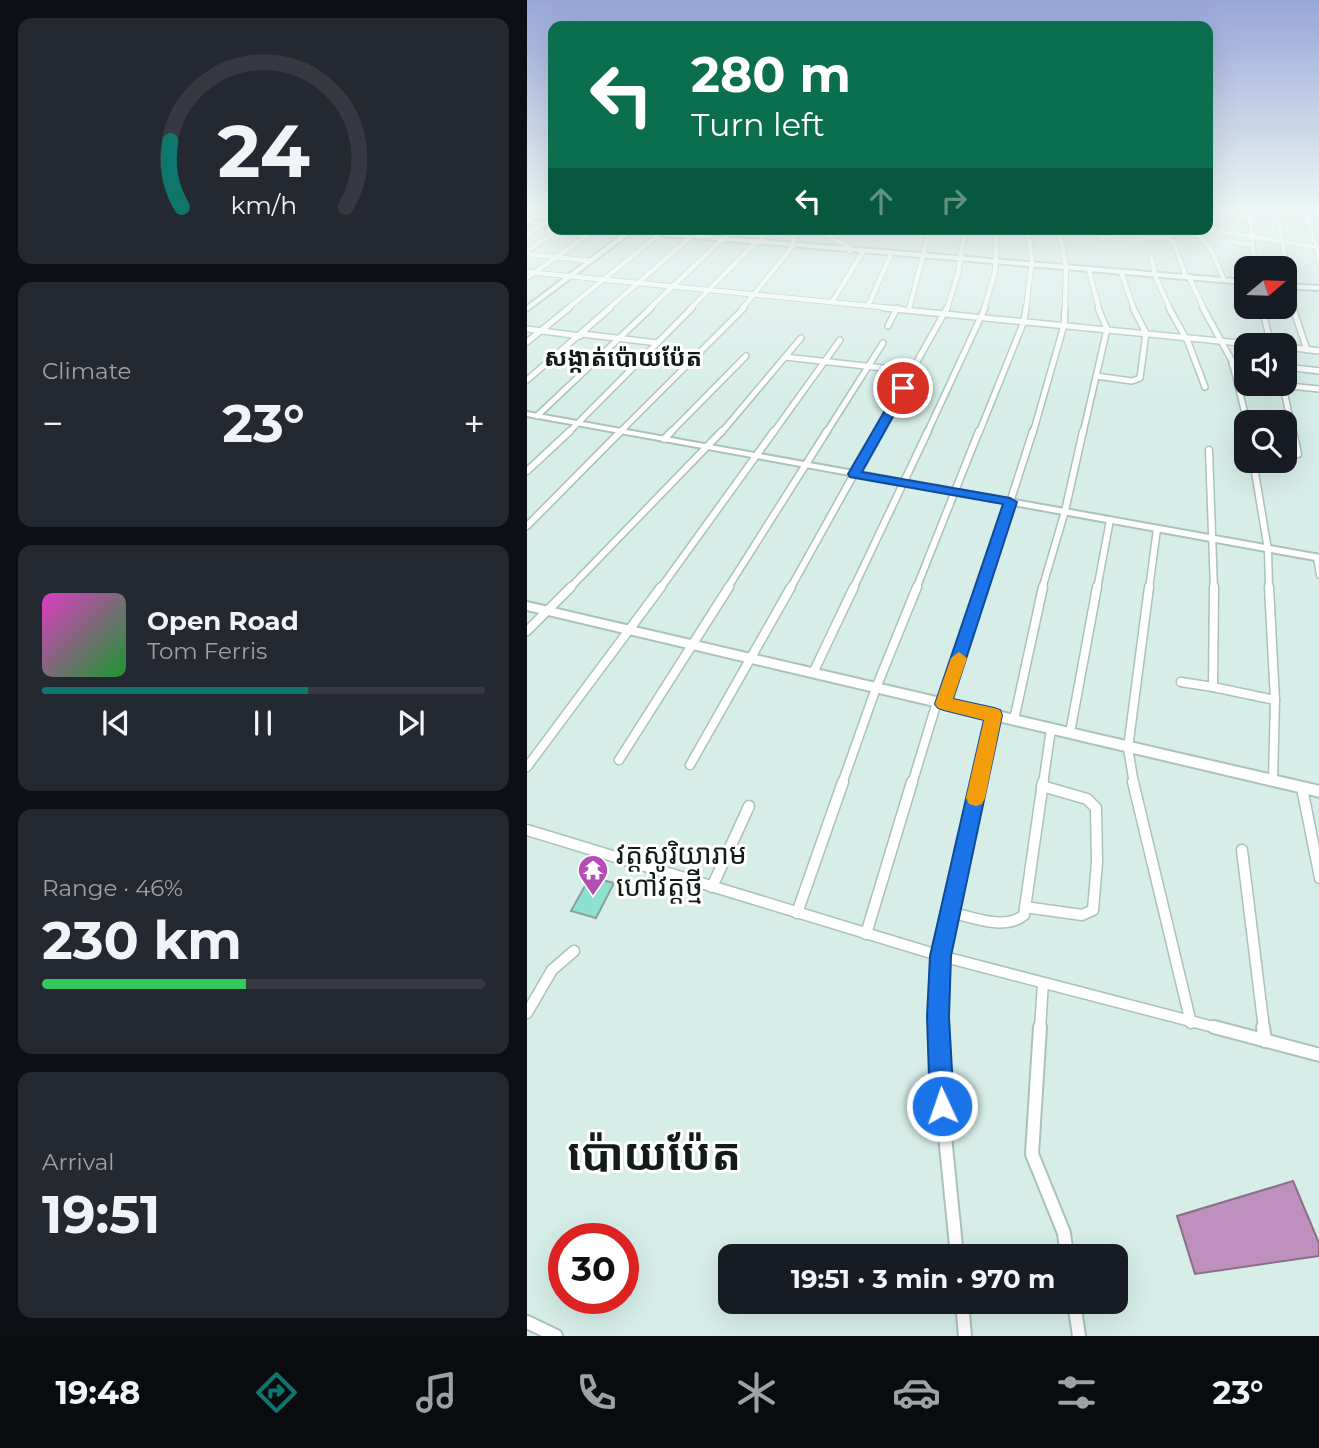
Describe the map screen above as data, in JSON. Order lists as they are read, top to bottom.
{
  "districts": ["សង្កាត់ប៉ោយប៉ែត", "ប៉ោយប៉ែត"],
  "places": {
    "temple": ["វត្តសូរិយារាម ហៅវត្តថ្មី"]
  },
  "north": "right",
  "page": {
    "turn": ["280 m", "Turn left"],
    "tile": [
      "Climate",
      ["Range · 46%", "230 km"],
      ["Arrival", "19:51"]
    ],
    "heat": ["−", "23°", "+"],
    "song": ["Open Road", "Tom Ferris"],
    "limit": "30",
    "trip": "19:51 · 3 min · 970 m",
    "tabs": ["19:48", "23°"],
    "gauge": ["24", "km/h"]
  }
}
